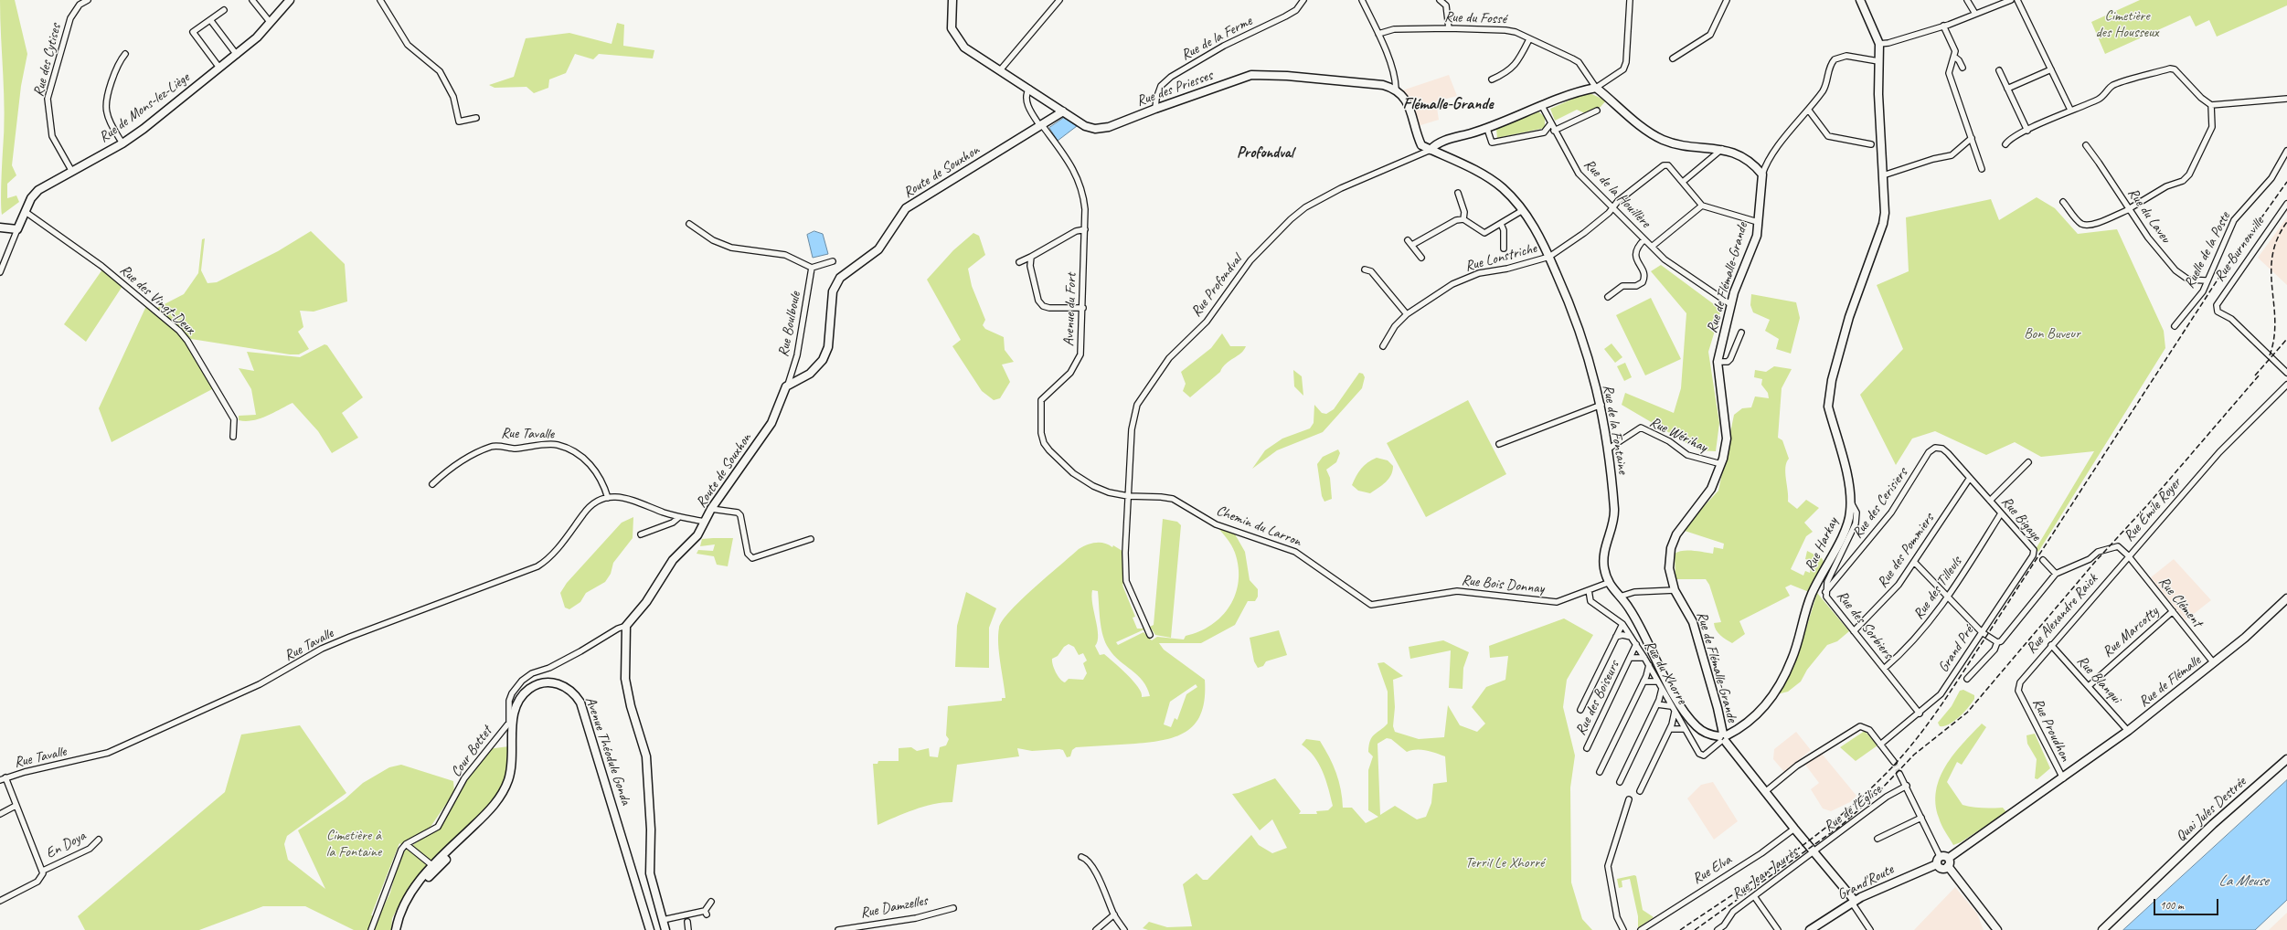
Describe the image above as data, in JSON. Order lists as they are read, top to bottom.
{
  "streets": {
    "street": [
      "Rue du Fossé",
      "Rue de la Ferme",
      "Rue des Cytises",
      "Rue des Priesses",
      "Rue de Mons-lez-Liège",
      "Route de Souxhon",
      "Rue de la Houillère",
      "Rue du Laveu",
      "Rue Burnonville",
      "Ruelle de la Poste",
      "Rue Lonstriche",
      "Rue de Flémalle-Grande",
      "Rue Profondval",
      "Rue des Vingt-Deux",
      "Avenue du Fort",
      "Rue Boulboule",
      "Rue de la Fontaine",
      "Rue Tavalle",
      "Rue Wérihay",
      "Rue des Cerisiers",
      "Rue Émile Royer",
      "Rue Bigaye",
      "Chemin du Larron",
      "Rue Harkay",
      "Rue des Pommiers",
      "Rue Bois Donnay",
      "Rue des Tilleuls",
      "Rue Clément",
      "Rue Alexandre Raick",
      "Rue des Sorbiers",
      "Rue Marcotty",
      "Grand Pré",
      "Rue du Xhorre",
      "Rue Blanqui",
      "Rue de Flémalle",
      "Rue des Boiseurs",
      "Rue Proudhon",
      "Avenue Théodule Gonda",
      "Cour Bottet",
      "Rue de l'Église",
      "Quai Jules Destrée",
      "En Doya",
      "Rue Elva",
      "Rue Jean Jaurès",
      "Grand'Route",
      "Rue Damzelles"
    ]
  },
  "crossings": [
    ["Rue de la Ferme", "Rue des Priesses"],
    ["Rue des Cytises", "Rue de Mons-lez-Liège"],
    ["Rue des Priesses", "Route de Souxhon"],
    ["Rue des Priesses", "Avenue du Fort"],
    ["Rue de Mons-lez-Liège", "Rue des Vingt-Deux"],
    ["Route de Souxhon", "Avenue du Fort"],
    ["Route de Souxhon", "Rue Boulboule"],
    ["Route de Souxhon", "Cour Bottet"],
    ["Rue de la Houillère", "Rue Lonstriche"],
    ["Rue de la Houillère", "Rue de Flémalle-Grande"],
    ["Rue du Laveu", "Ruelle de la Poste"],
    ["Rue Lonstriche", "Rue de la Fontaine"],
    ["Rue de Flémalle-Grande", "Rue de la Fontaine"],
    ["Rue de Flémalle-Grande", "Rue Wérihay"],
    ["Rue de Flémalle-Grande", "Rue Harkay"],
    ["Rue de Flémalle-Grande", "Rue du Xhorre"],
    ["Rue de Flémalle-Grande", "Rue de l'Église"],
    ["Rue de Flémalle-Grande", "Rue Elva"],
    ["Rue de Flémalle-Grande", "Rue Jean Jaurès"],
    ["Rue de Flémalle-Grande", "Grand'Route"],
    ["Rue Profondval", "Avenue du Fort"],
    ["Rue Profondval", "Rue de la Fontaine"],
    ["Rue Profondval", "Chemin du Larron"],
    ["Avenue du Fort", "Chemin du Larron"],
    ["Rue de la Fontaine", "Rue Wérihay"],
    ["Rue de la Fontaine", "Rue Harkay"],
    ["Rue de la Fontaine", "Rue Bois Donnay"],
    ["Rue de la Fontaine", "Rue du Xhorre"],
    ["Rue des Cerisiers", "Rue Bigaye"],
    ["Rue des Cerisiers", "Rue des Sorbiers"],
    ["Rue Émile Royer", "Rue Bigaye"],
    ["Rue Émile Royer", "Rue Clément"],
    ["Rue Émile Royer", "Rue Alexandre Raick"],
    ["Rue Bigaye", "Rue des Pommiers"],
    ["Rue Bigaye", "Rue des Tilleuls"],
    ["Rue Bigaye", "Grand Pré"],
    ["Chemin du Larron", "Rue Bois Donnay"],
    ["Rue Harkay", "Rue des Sorbiers"],
    ["Rue Harkay", "Rue du Xhorre"],
    ["Rue des Pommiers", "Rue des Sorbiers"],
    ["Rue Bois Donnay", "Rue du Xhorre"],
    ["Rue des Tilleuls", "Rue des Sorbiers"],
    ["Rue Clément", "Rue Alexandre Raick"],
    ["Rue Clément", "Rue Marcotty"],
    ["Rue Clément", "Rue de Flémalle"],
    ["Rue Alexandre Raick", "Rue Blanqui"],
    ["Rue Alexandre Raick", "Rue Proudhon"],
    ["Rue des Sorbiers", "Grand Pré"],
    ["Rue Marcotty", "Rue Blanqui"],
    ["Rue du Xhorre", "Rue des Boiseurs"],
    ["Rue Blanqui", "Rue de Flémalle"],
    ["Rue de Flémalle", "Rue Proudhon"],
    ["Rue de l'Église", "Rue Jean Jaurès"]
  ],
  "districts": ["Flémalle-Grande", "Profondval"],
  "water": ["La Meuse"],
  "parks": [
    "Cimetière des Housseux",
    "Bon Buveur",
    "Cimetière à la Fontaine",
    "Terril Le Xhorré"
  ],
  "scale_bar": "100 m"
}
